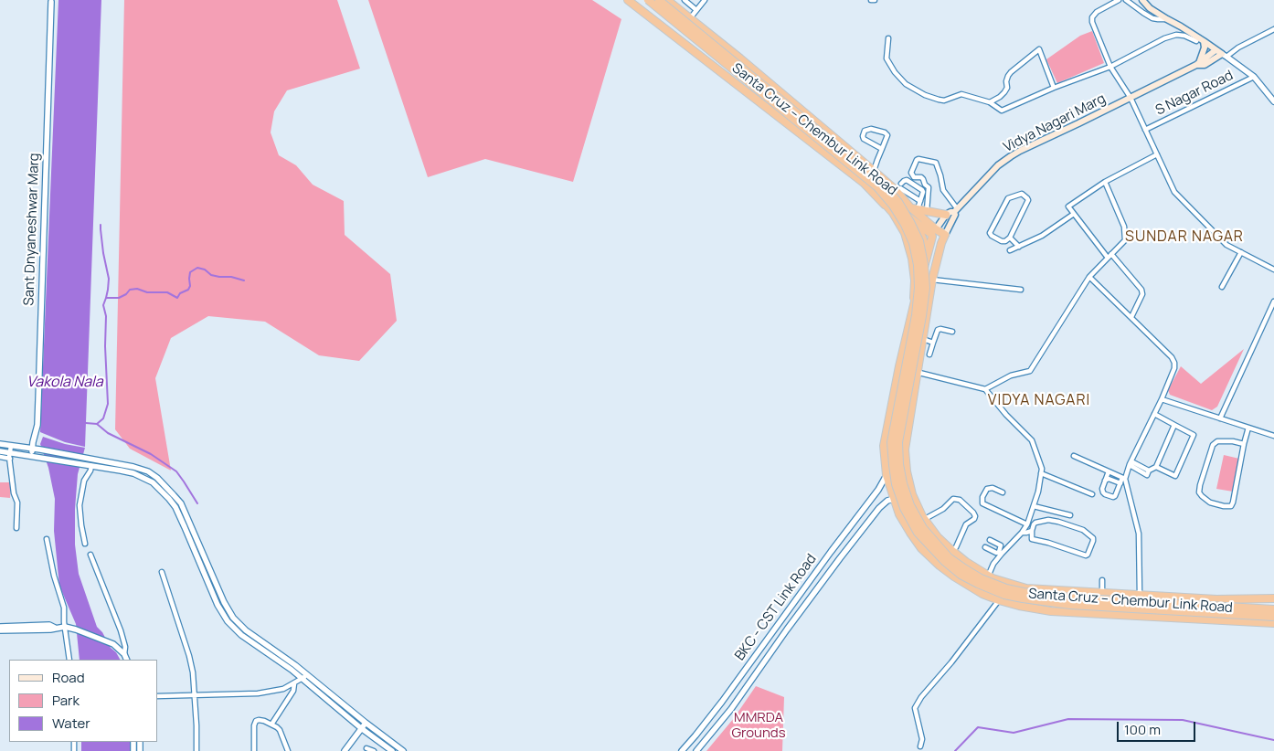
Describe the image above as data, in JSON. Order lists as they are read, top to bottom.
{
  "streets": {
    "highway": ["Santa Cruz – Chembur Link Road"],
    "main road": ["Vidya Nagari Marg"],
    "street": ["S Nagar Road", "Sant Dnyaneshwar Marg", "BKC - CST Link Road"]
  },
  "crossings": [
    ["Vidya Nagari Marg", "Santa Cruz – Chembur Link Road"],
    ["Santa Cruz – Chembur Link Road", "BKC - CST Link Road"]
  ],
  "districts": ["SUNDAR NAGAR", "VIDYA NAGARI"],
  "water": ["Vakola Nala"],
  "parks": ["MMRDA Grounds"],
  "legend": ["Road", "Park", "Water"],
  "scale_bar": "100 m"
}
